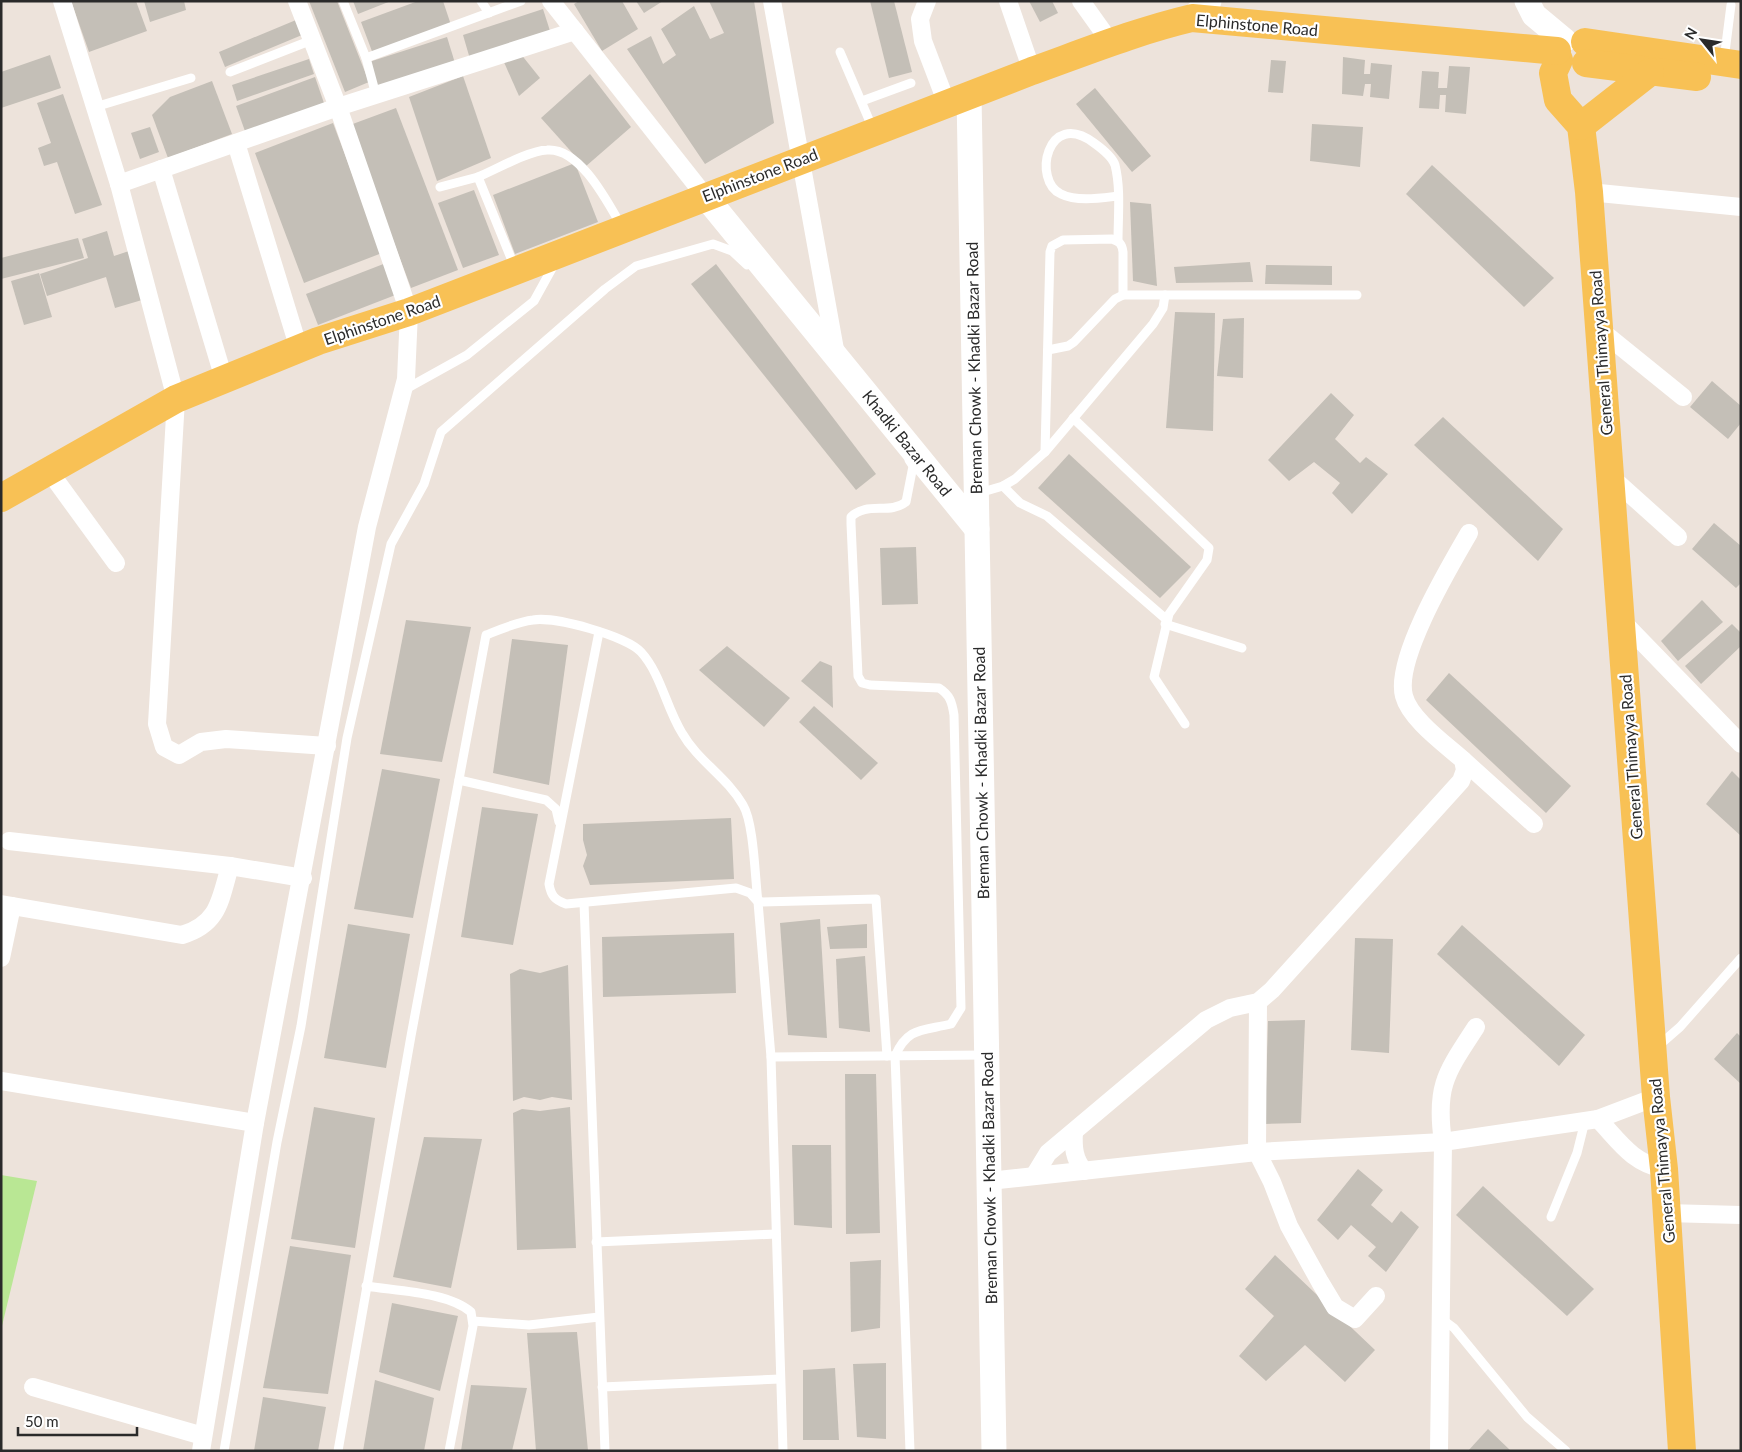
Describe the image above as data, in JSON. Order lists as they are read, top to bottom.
{
  "streets": {
    "main road": [
      "Elphinstone Road",
      "General Thimayya Road",
      "Breman Chowk - Khadki Bazar Road",
      "Khadki Bazar Road"
    ]
  },
  "crossings": [
    ["Elphinstone Road", "Breman Chowk - Khadki Bazar Road"],
    ["Elphinstone Road", "Khadki Bazar Road"],
    ["Breman Chowk - Khadki Bazar Road", "Khadki Bazar Road"]
  ],
  "scale_bar": "50 m",
  "north": "top left"
}
